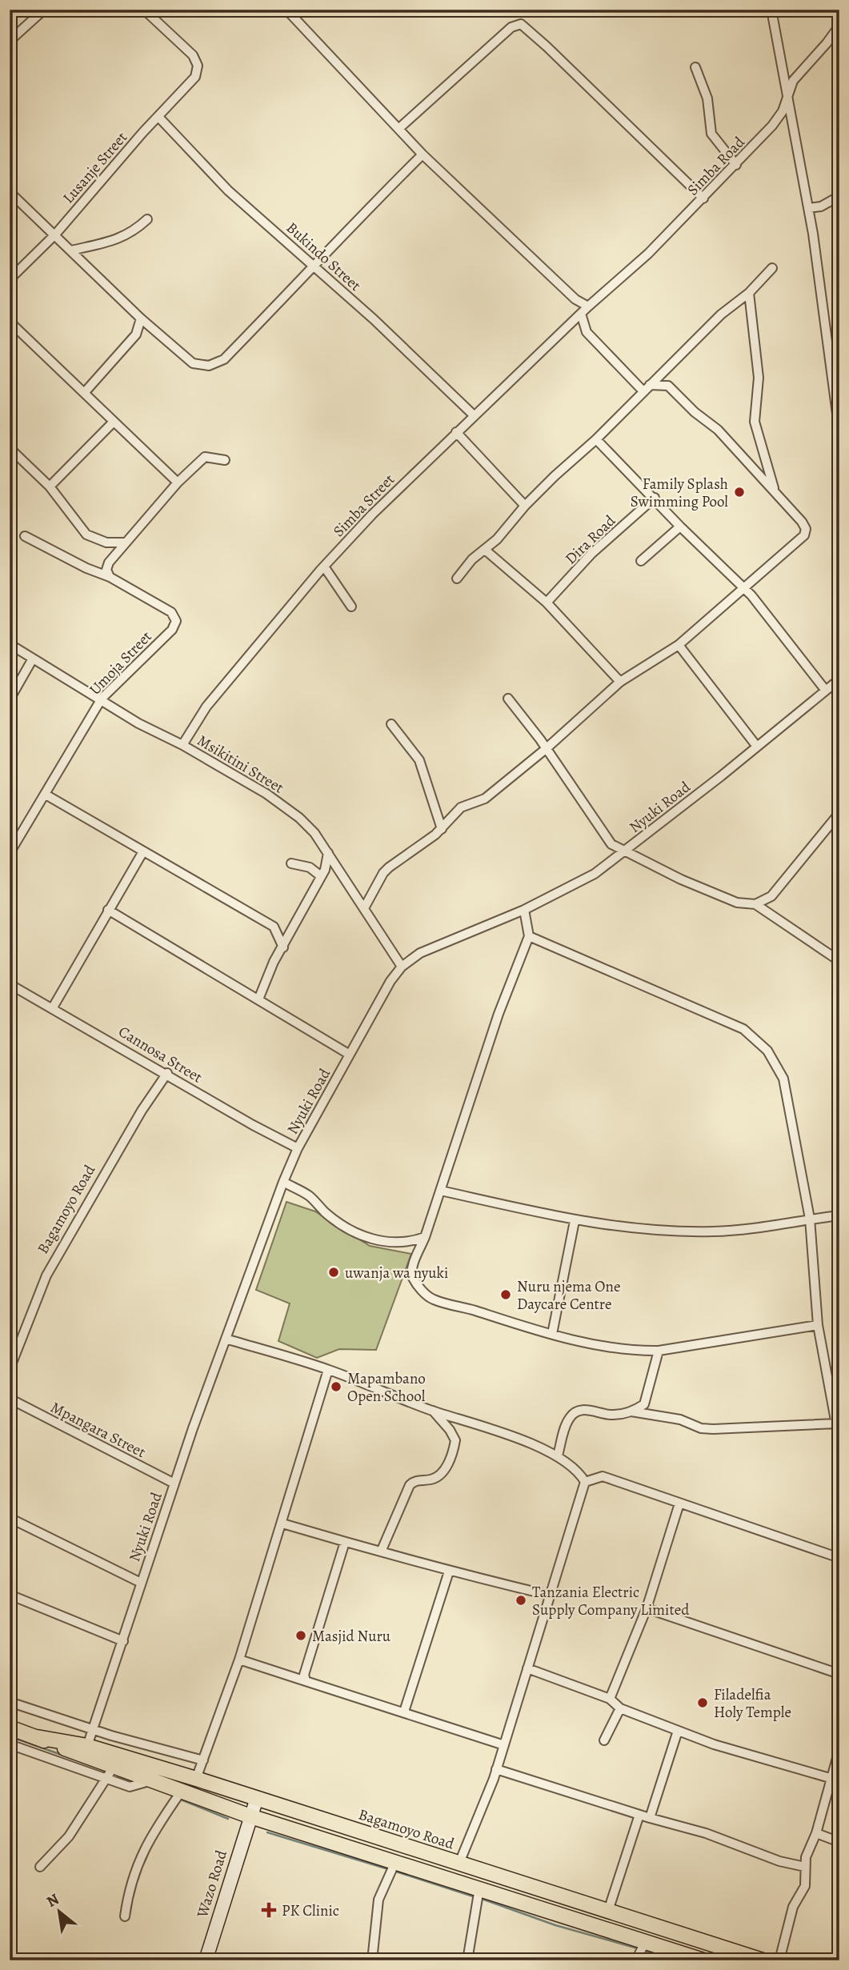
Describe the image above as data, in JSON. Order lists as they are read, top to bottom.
{
  "streets": {
    "highway": ["Bagamoyo Road"],
    "main road": ["Wazo Road"],
    "street": [
      "Simba Road",
      "Lusanje Street",
      "Bukindo Street",
      "Simba Street",
      "Dira Road",
      "Umoja Street",
      "Msikitini Street",
      "Nyuki Road",
      "Cannosa Street",
      "Mpangara Street"
    ]
  },
  "crossings": [
    ["Simba Road", "Simba Street"],
    ["Lusanje Street", "Bukindo Street"],
    ["Bukindo Street", "Simba Street"],
    ["Simba Street", "Msikitini Street"],
    ["Umoja Street", "Msikitini Street"],
    ["Msikitini Street", "Nyuki Road"],
    ["Nyuki Road", "Cannosa Street"],
    ["Nyuki Road", "Bagamoyo Road"],
    ["Nyuki Road", "Mpangara Street"],
    ["Cannosa Street", "Bagamoyo Road"],
    ["Bagamoyo Road", "Wazo Road"]
  ],
  "places": {
    "other": [
      "Family Splash Swimming Pool",
      "uwanja wa nyuki",
      "Nuru njema One Daycare Centre",
      "Mapambano Open School",
      "Tanzania Electric Supply Company Limited",
      "Masjid Nuru",
      "Filadelfia Holy Temple"
    ],
    "health": ["PK Clinic"]
  },
  "north": "top left"
}
